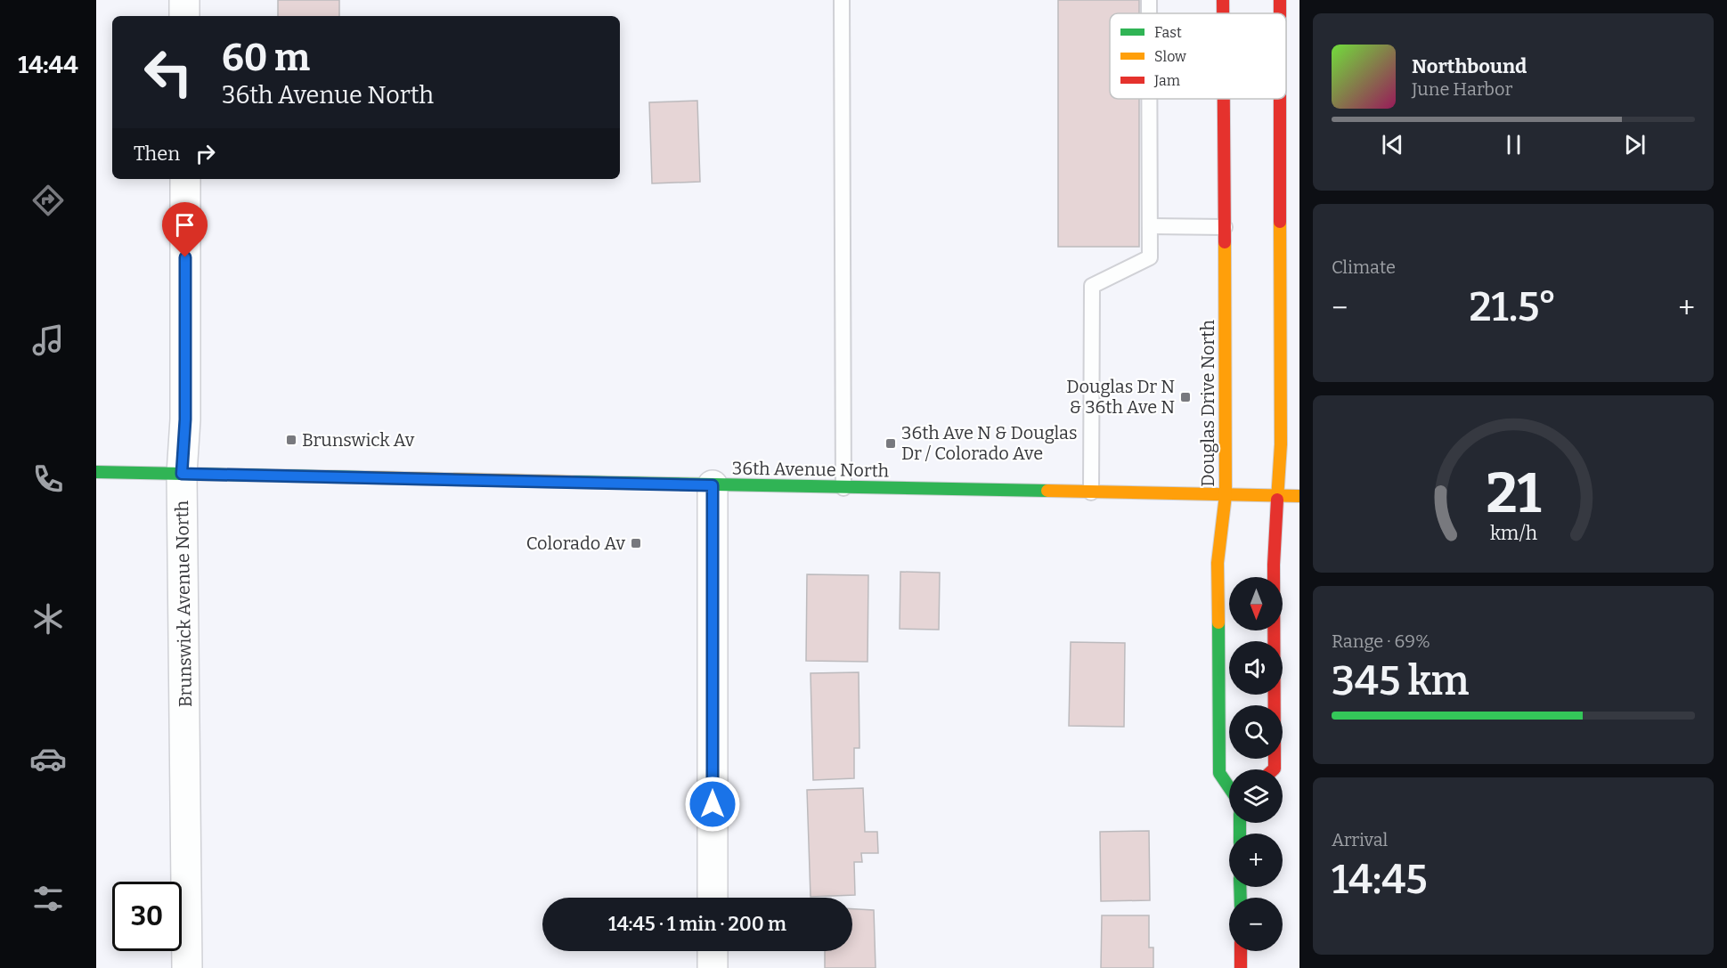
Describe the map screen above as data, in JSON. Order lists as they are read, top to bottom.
{
  "streets": {
    "street": ["Douglas Drive North", "36th Avenue North", "Brunswick Avenue North"]
  },
  "crossings": [
    ["Douglas Drive North", "36th Avenue North"],
    ["36th Avenue North", "Brunswick Avenue North"]
  ],
  "places": {
    "transit": [
      "Douglas Dr N & 36th Ave N",
      "Brunswick Av",
      "36th Ave N & Douglas Dr / Colorado Ave",
      "Colorado Av"
    ]
  },
  "legend": ["Fast", "Slow", "Jam"],
  "north": "bottom",
  "page": {
    "tabs": "14:44",
    "turn": ["60 m", "36th Avenue North"],
    "song": ["Northbound", "June Harbor"],
    "then": "Then",
    "tile": [
      "Climate",
      ["Range · 69%", "345 km"],
      ["Arrival", "14:45"]
    ],
    "heat": ["−", "21.5°", "+"],
    "map_buttons": ["+", "−"],
    "limit": "30",
    "trip": "14:45 · 1 min · 200 m",
    "gauge": ["21", "km/h"]
  }
}
